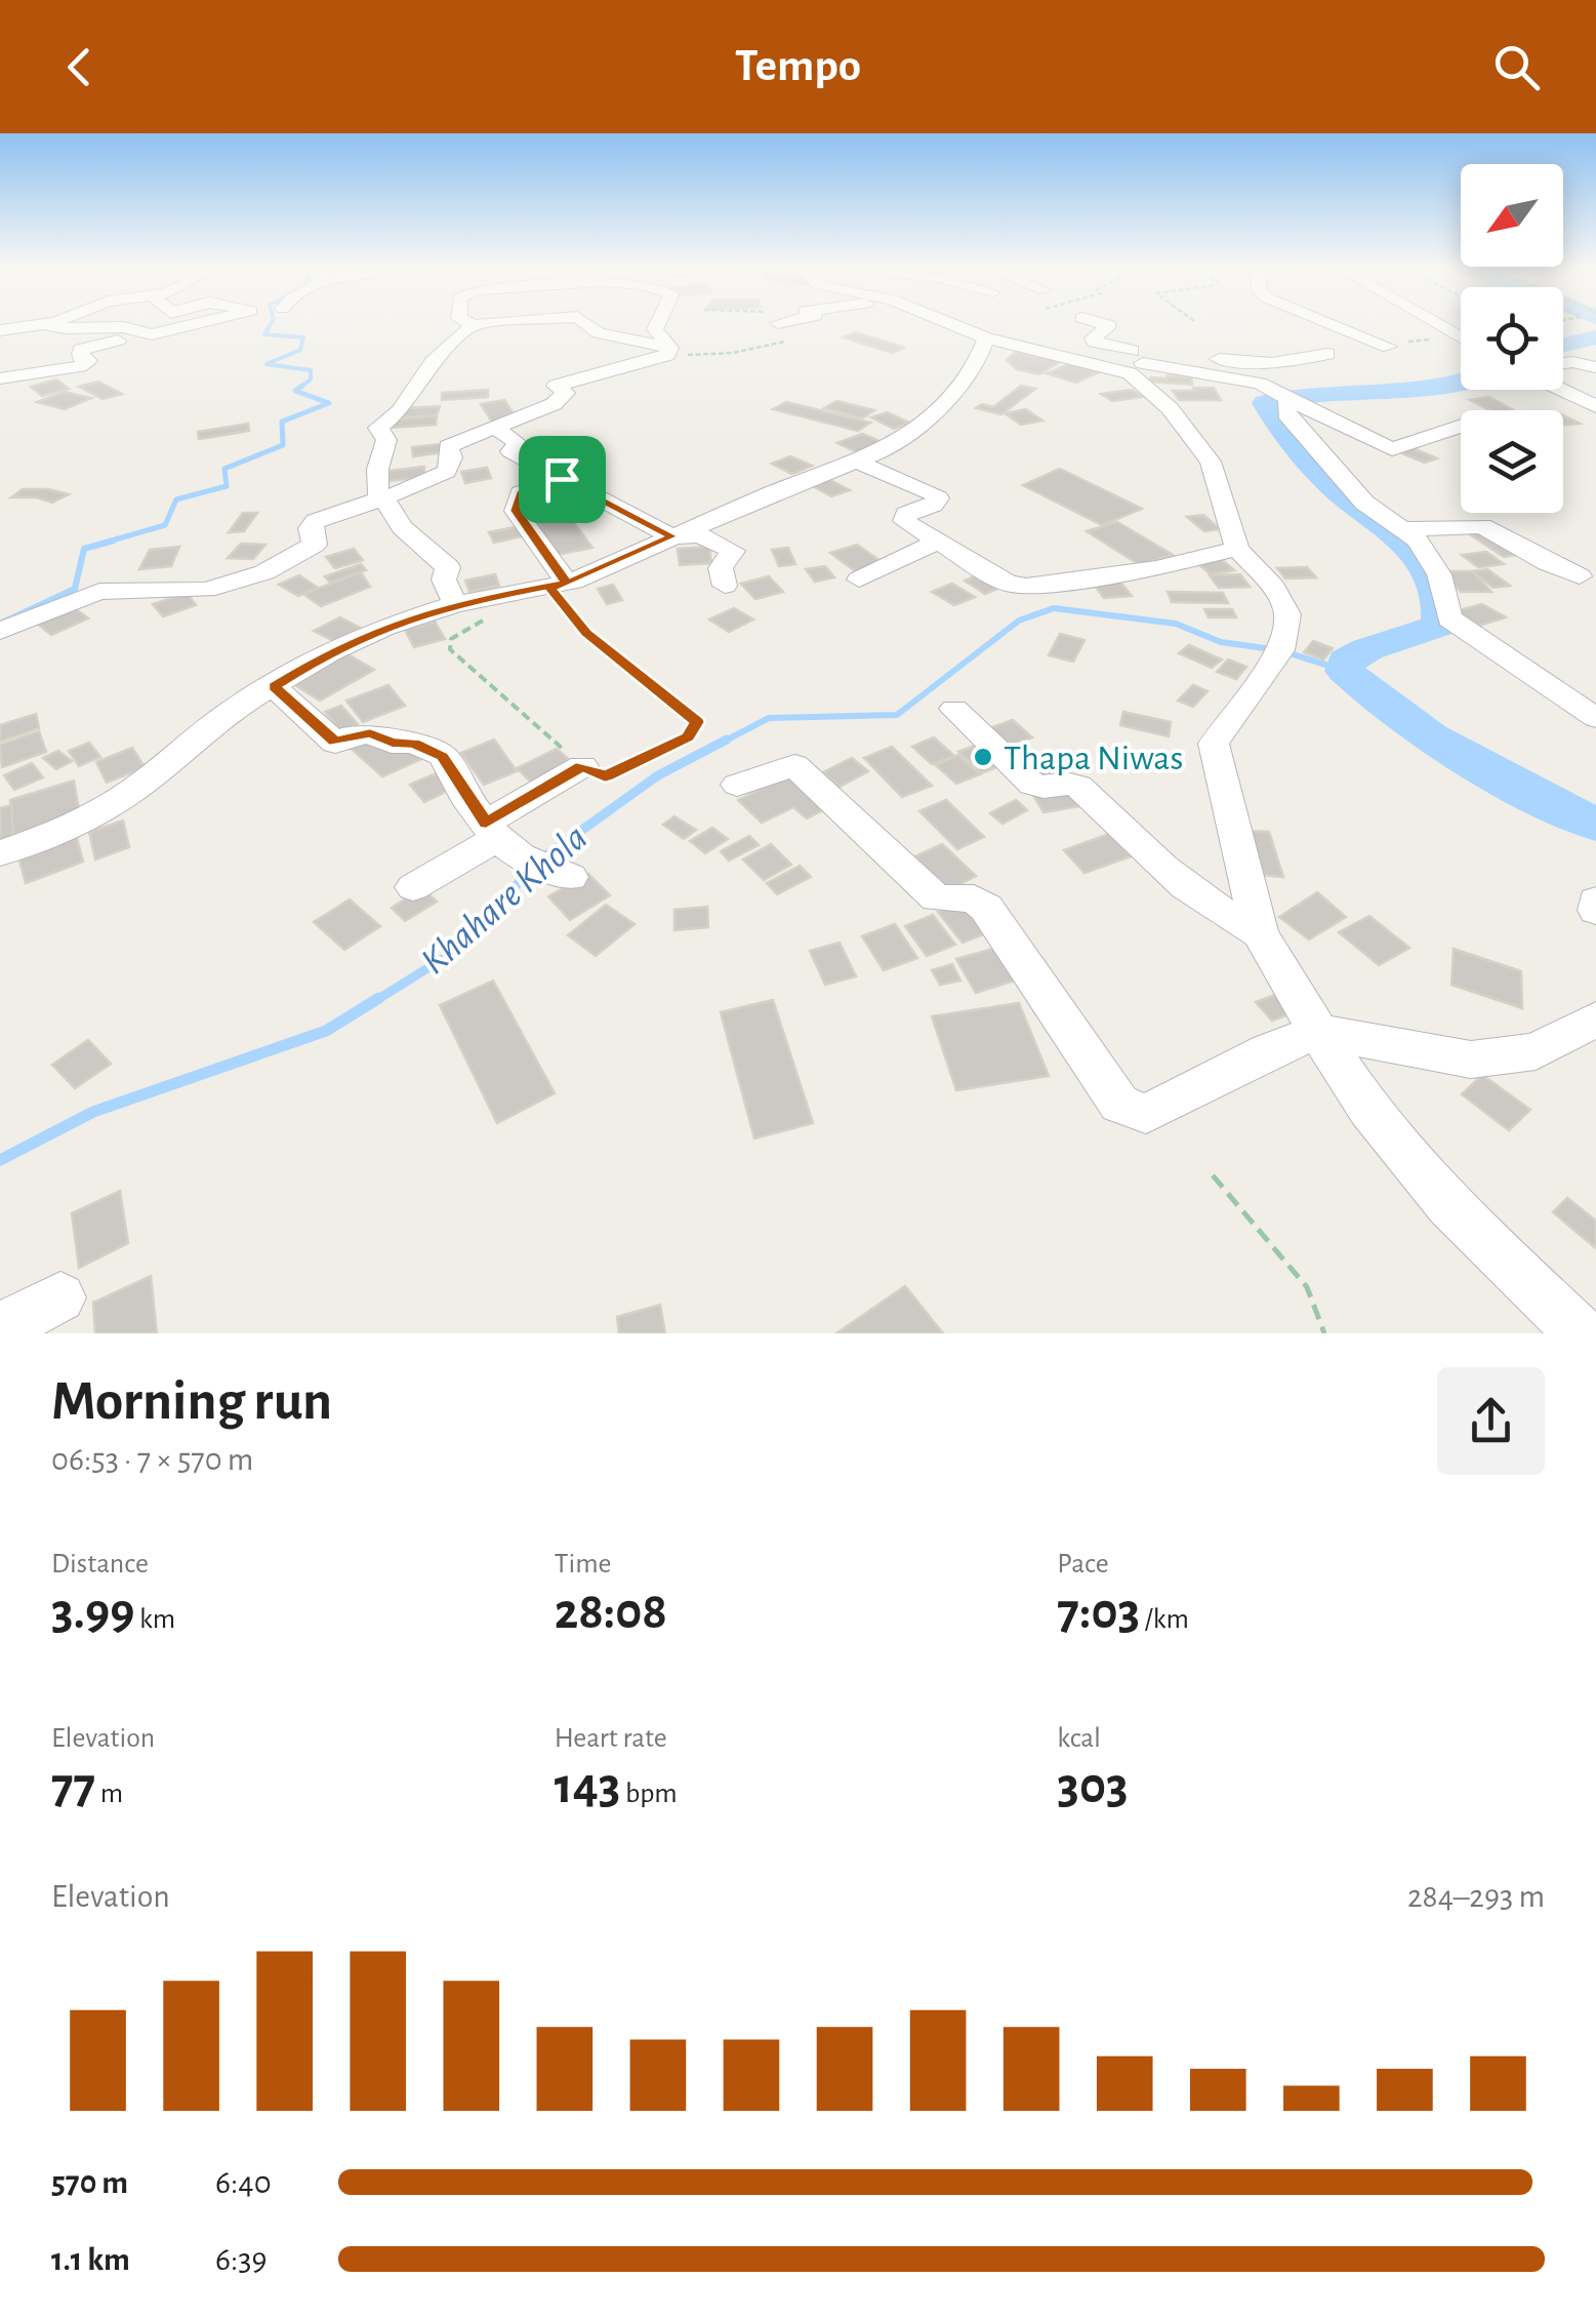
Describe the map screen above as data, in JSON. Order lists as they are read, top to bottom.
{
  "water": ["Khahare Khola"],
  "places": ["Thapa Niwas"],
  "north": "bottom left",
  "page": {
    "header": "Tempo",
    "heading": ["Morning run", "06:53 · 7 × 570 m"],
    "stats": [
      ["Distance", "3.99 km"],
      ["Time", "28:08"],
      ["Pace", "7:03 /km"],
      ["Elevation", "77 m"],
      ["Heart rate", "143 bpm"],
      ["kcal", "303"]
    ],
    "chart": ["Elevation", "284–293 m"],
    "list": [
      {
        "name": "570 m",
        "note": "6:40"
      },
      {
        "name": "1.1 km",
        "note": "6:39"
      }
    ]
  }
}
